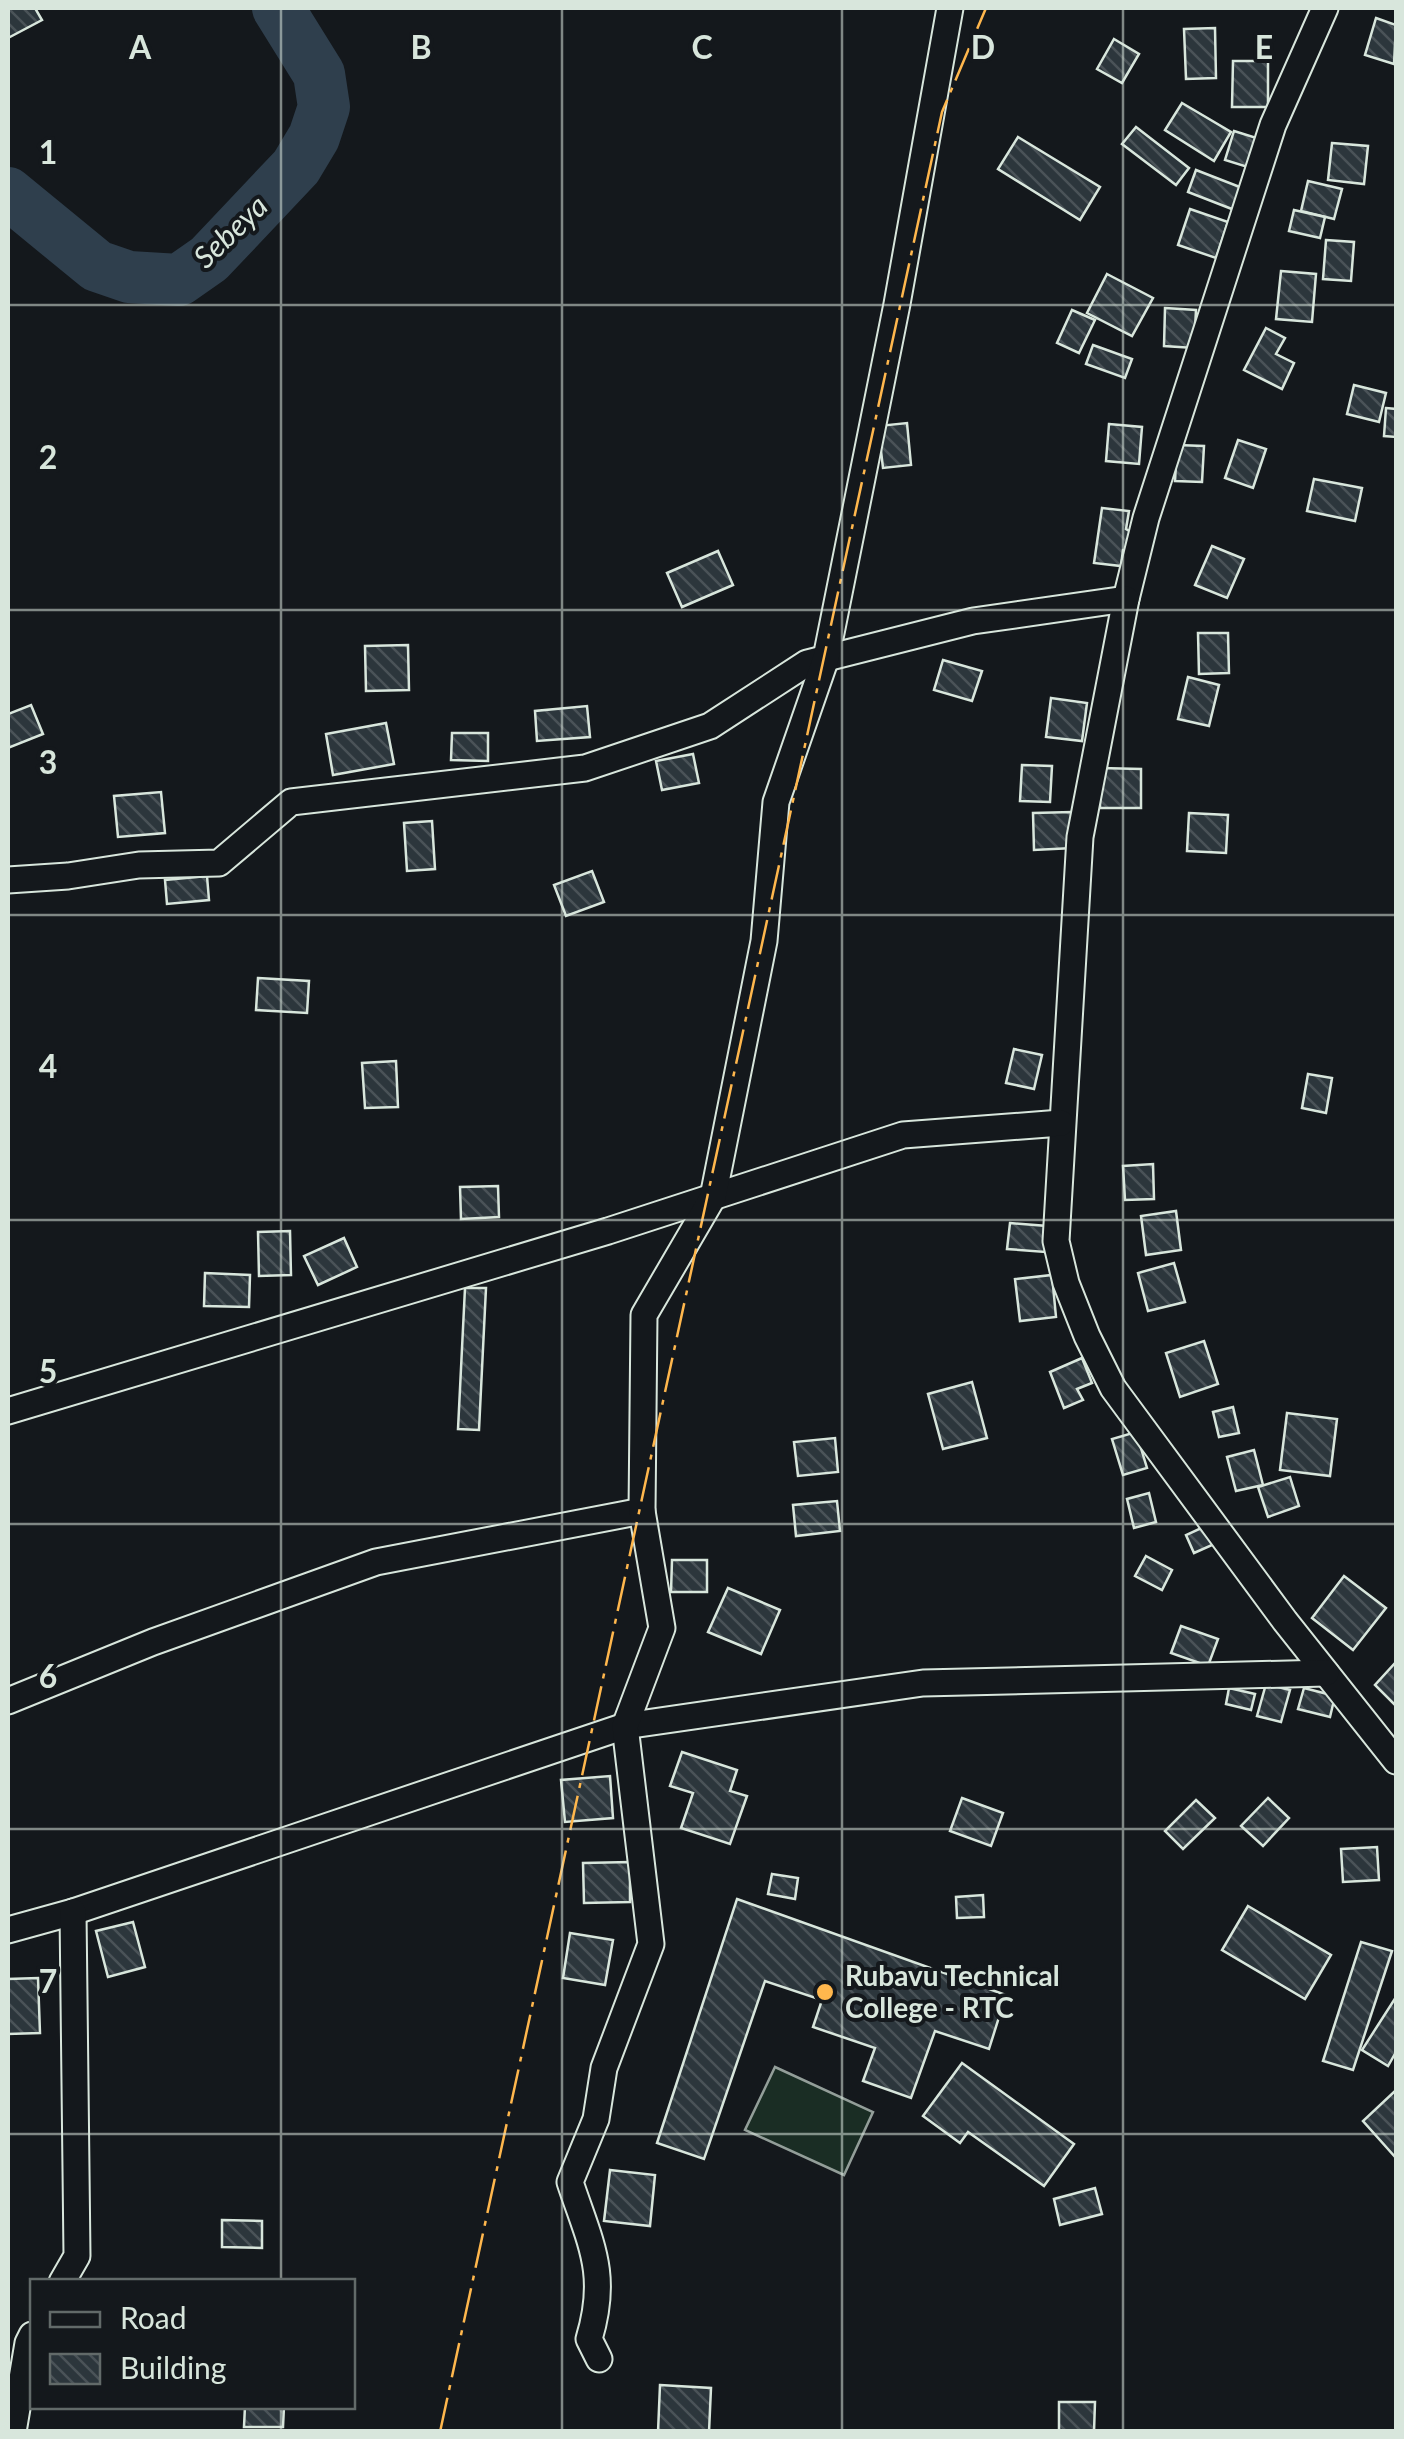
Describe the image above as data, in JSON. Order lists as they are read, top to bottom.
{
  "water": ["Sebeya"],
  "places": ["Rubavu Technical College - RTC"],
  "legend": ["Road", "Building"],
  "grid": {
    "columns": [
      "A",
      "B",
      "C",
      "D",
      "E"
    ],
    "rows": [
      "1",
      "2",
      "3",
      "4",
      "5",
      "6",
      "7"
    ]
  }
}
